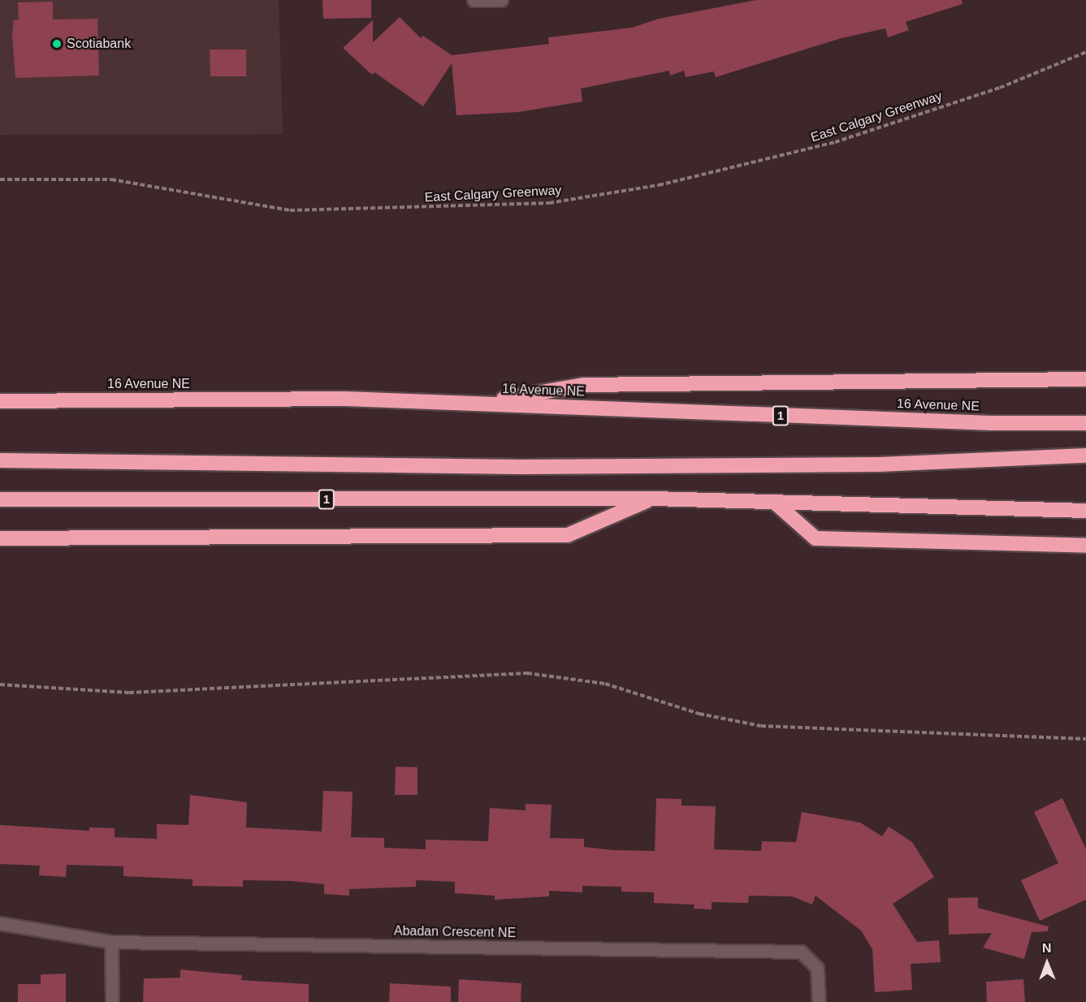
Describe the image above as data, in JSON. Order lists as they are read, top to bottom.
{
  "streets": {
    "highway": ["16 Avenue NE", "1"],
    "street": ["Abadan Crescent NE"],
    "path": ["East Calgary Greenway"]
  },
  "places": ["Scotiabank"],
  "north": "top"
}
